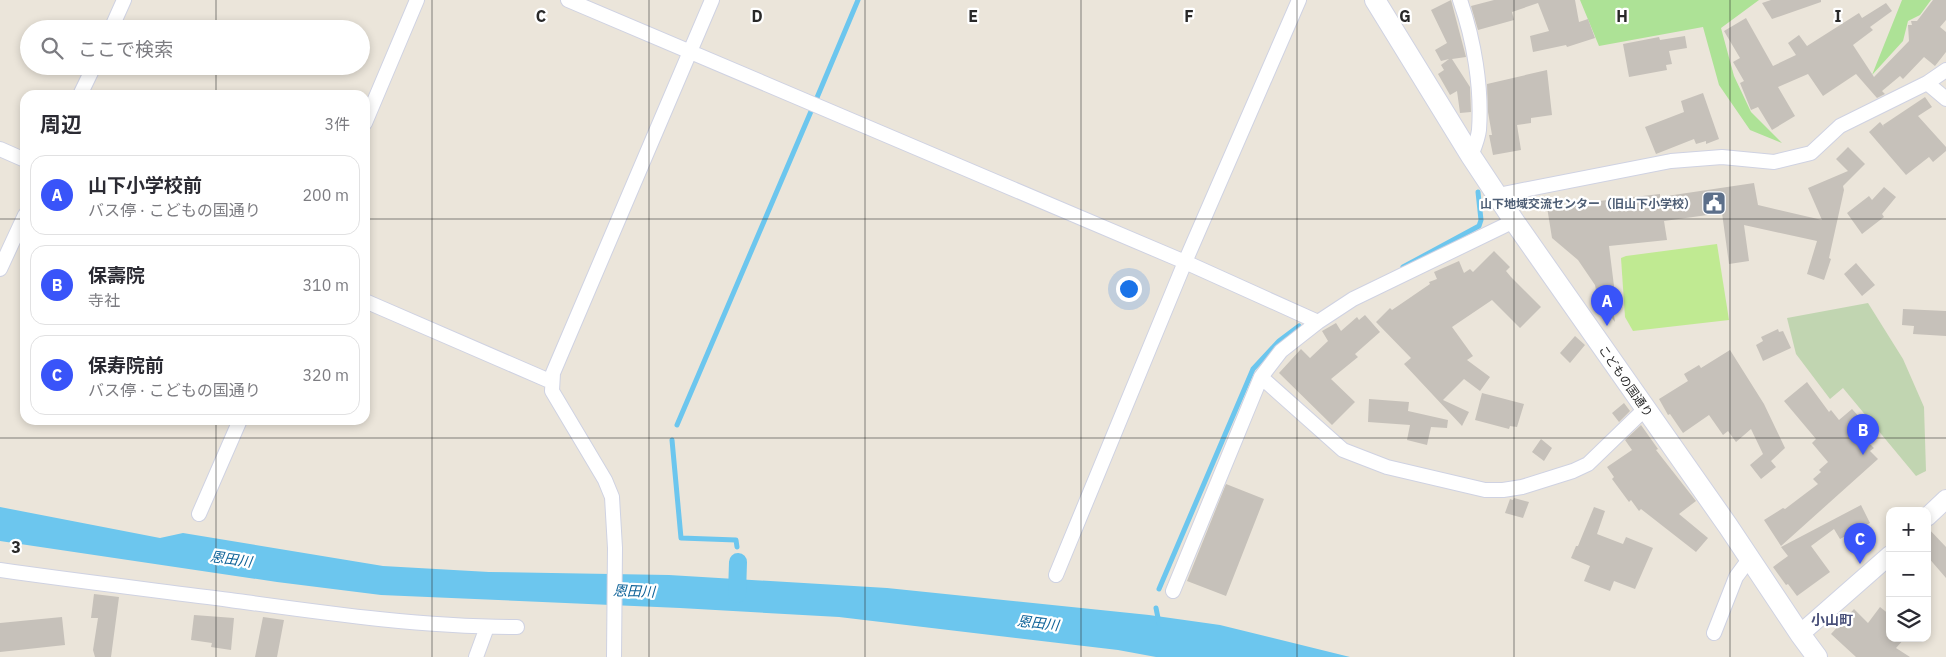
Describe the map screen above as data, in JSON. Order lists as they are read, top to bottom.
{
  "streets": {
    "main road": ["こどもの国通り"]
  },
  "districts": ["小山町"],
  "water": ["恩田川"],
  "places": {
    "public building": ["山下地域交流センター（旧山下小学校）"]
  },
  "page": {
    "search": "ここで検索",
    "heading": ["周辺", "3件"],
    "list": [
      {
        "mark": "A",
        "name": "山下小学校前",
        "note": "バス停 · こどもの国通り",
        "value": "200 m"
      },
      {
        "mark": "B",
        "name": "保壽院",
        "note": "寺社",
        "value": "310 m"
      },
      {
        "mark": "C",
        "name": "保寿院前",
        "note": "バス停 · こどもの国通り",
        "value": "320 m"
      }
    ],
    "pins": ["A", "B", "C"],
    "map_buttons": ["+", "−"]
  },
  "grid": {
    "columns": [
      "C",
      "D",
      "E",
      "F",
      "G",
      "H",
      "I"
    ],
    "rows": ["3"]
  }
}
